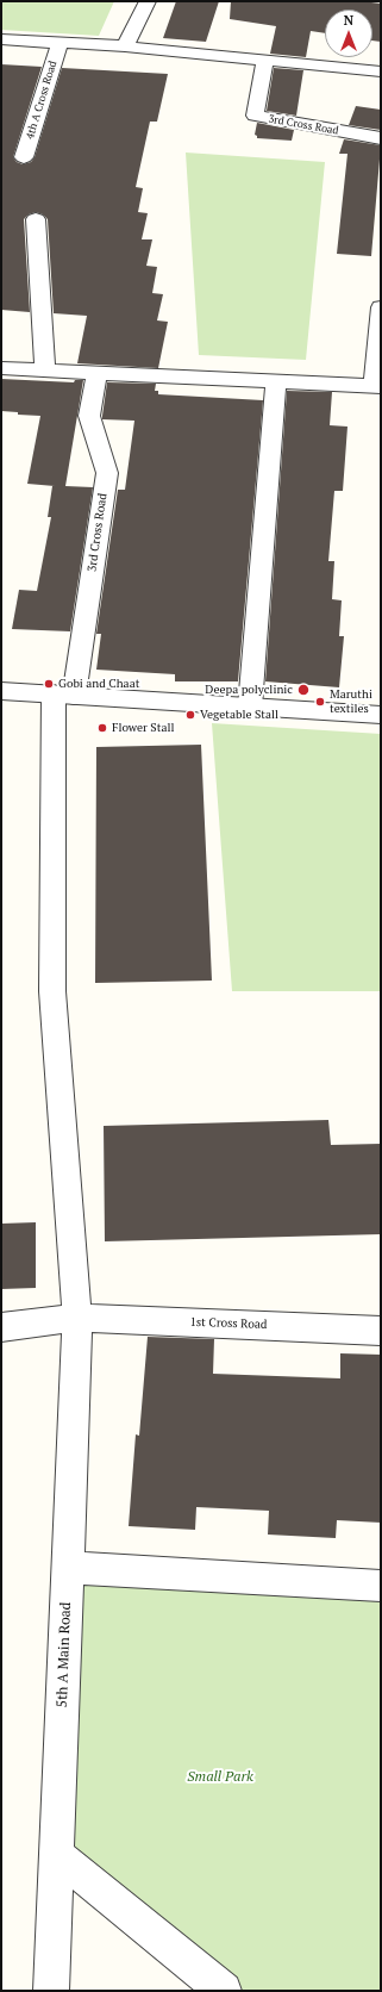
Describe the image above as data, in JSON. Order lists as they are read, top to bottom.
{
  "streets": {
    "street": [
      "4th A Cross Road",
      "3rd Cross Road",
      "1st Cross Road",
      "5th A Main Road"
    ]
  },
  "crossings": [
    ["3rd Cross Road", "1st Cross Road"],
    ["3rd Cross Road", "5th A Main Road"],
    ["1st Cross Road", "5th A Main Road"]
  ],
  "parks": ["Small Park"],
  "places": [
    "Gobi and Chaat",
    "Deepa polyclinic",
    "Maruthi textiles",
    "Vegetable Stall",
    "Flower Stall"
  ],
  "north": "top"
}
